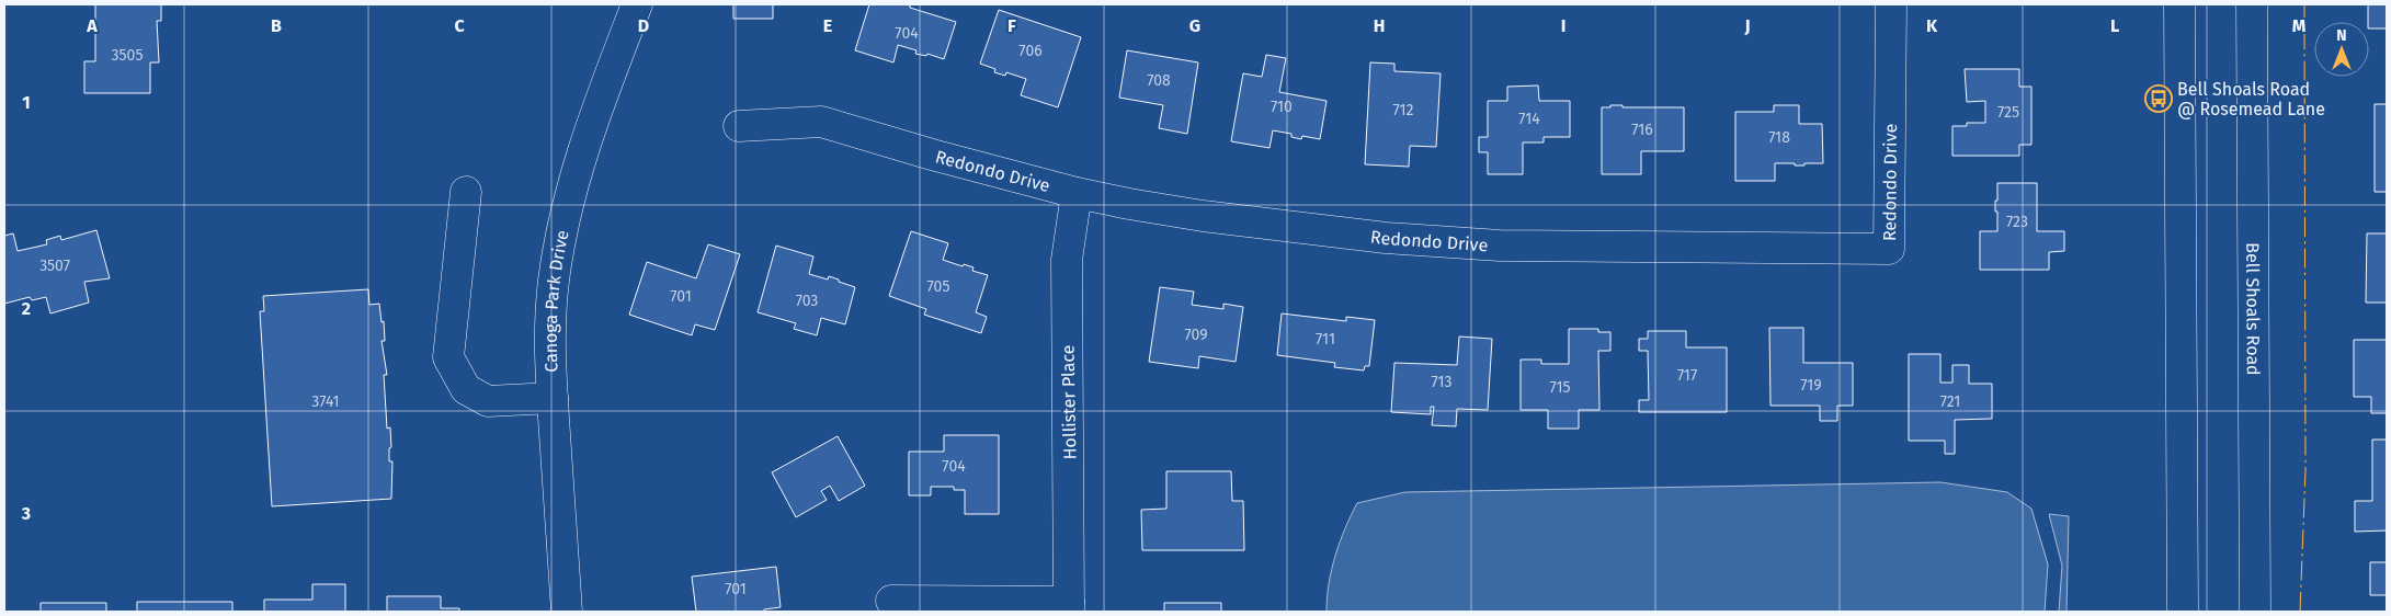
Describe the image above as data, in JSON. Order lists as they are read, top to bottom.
{
  "streets": {
    "street": [
      "Redondo Drive",
      "Canoga Park Drive",
      "Bell Shoals Road",
      "Hollister Place"
    ]
  },
  "crossings": [
    ["Redondo Drive", "Hollister Place"]
  ],
  "places": {
    "bus stop": ["Bell Shoals Road @ Rosemead Lane"]
  },
  "house_numbers": [
    "704",
    "706",
    "3505",
    "708",
    "710",
    "712",
    "725",
    "714",
    "716",
    "718",
    "723",
    "3507",
    "705",
    "701",
    "703",
    "709",
    "711",
    "717",
    "713",
    "719",
    "715",
    "3741",
    "721",
    "704",
    "701"
  ],
  "north": "top",
  "grid": {
    "columns": [
      "A",
      "B",
      "C",
      "D",
      "E",
      "F",
      "G",
      "H",
      "I",
      "J",
      "K",
      "L",
      "M"
    ],
    "rows": ["1", "2", "3"]
  }
}
